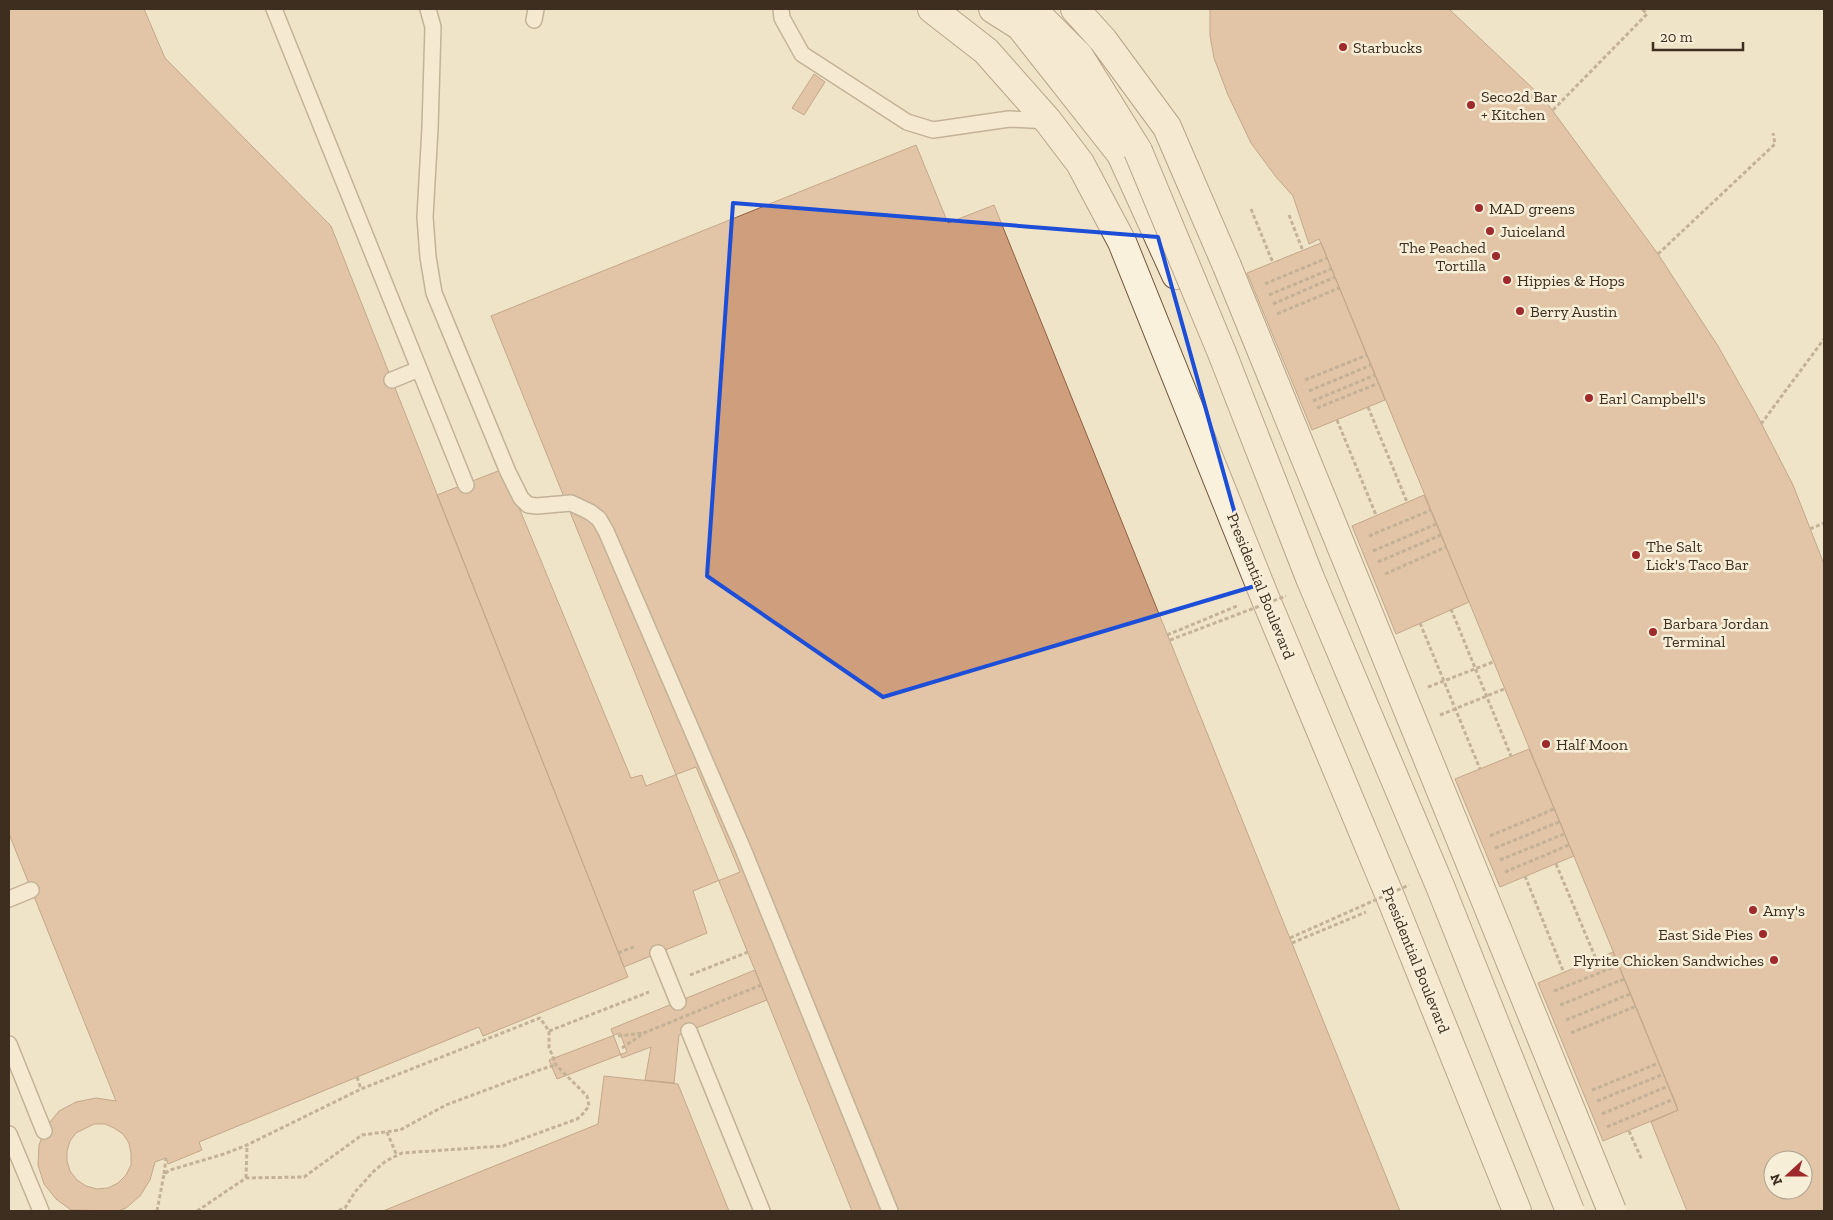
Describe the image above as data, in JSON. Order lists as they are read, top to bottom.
{
  "streets": {
    "main road": ["Presidential Boulevard"]
  },
  "places": [
    "Starbucks",
    "Seco2d Bar + Kitchen",
    "MAD greens",
    "Juiceland",
    "The Peached Tortilla",
    "Hippies & Hops",
    "Berry Austin",
    "Earl Campbell's",
    "The Salt Lick's Taco Bar",
    "Barbara Jordan Terminal",
    "Half Moon",
    "Amy's",
    "East Side Pies",
    "Flyrite Chicken Sandwiches"
  ],
  "scale_bar": "20 m",
  "north": "left"
}
